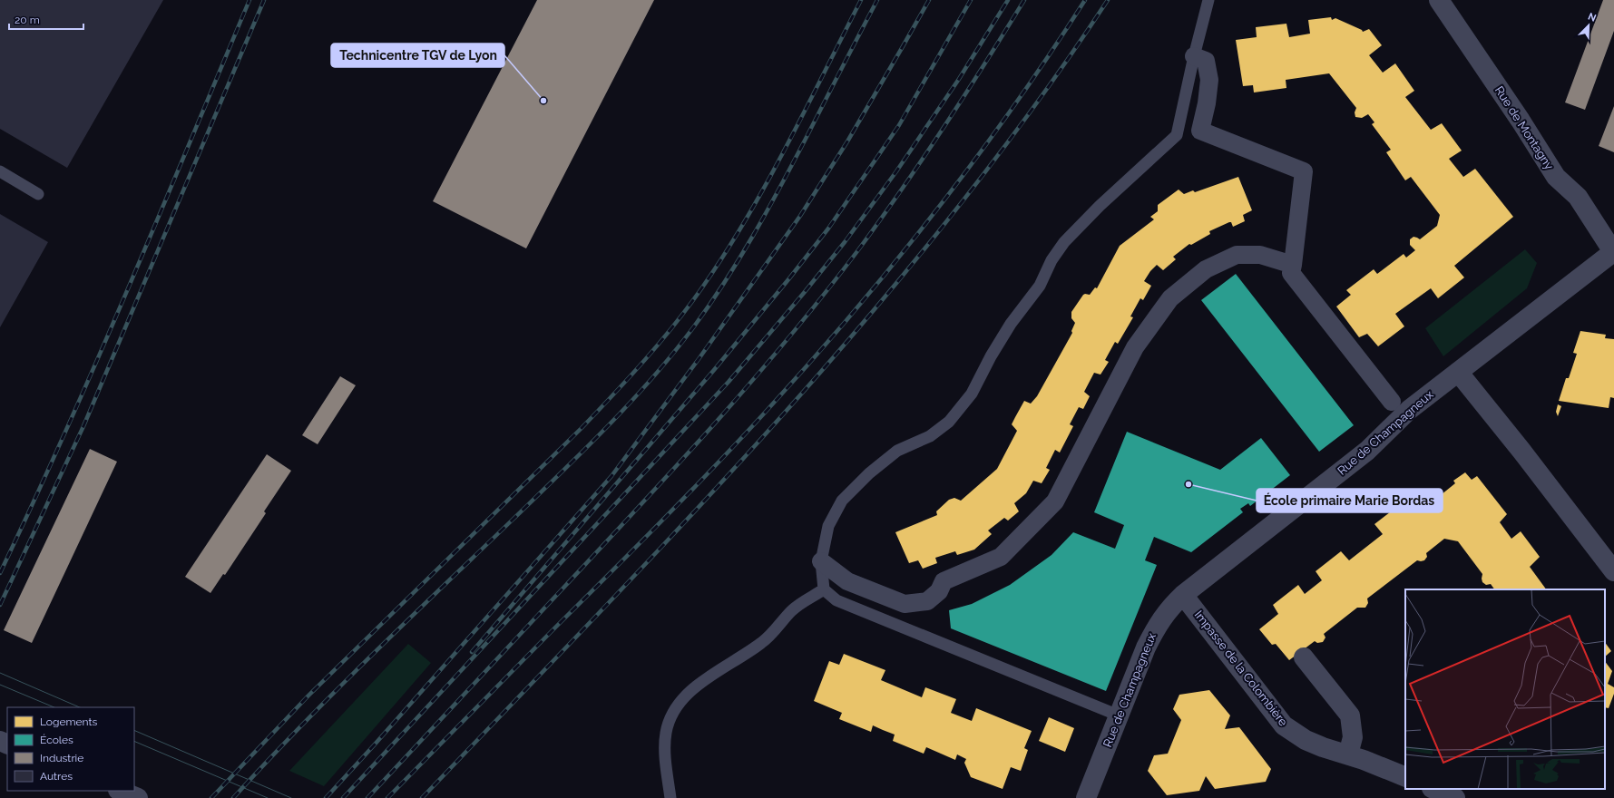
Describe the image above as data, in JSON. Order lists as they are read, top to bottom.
{
  "streets": {
    "street": ["Rue de Montagny", "Rue de Champagneux", "Impasse de la Colombière"]
  },
  "crossings": [
    ["Rue de Montagny", "Rue de Champagneux"],
    ["Rue de Champagneux", "Impasse de la Colombière"]
  ],
  "places": ["Technicentre TGV de Lyon", "École primaire Marie Bordas"],
  "legend": [
    "Logements",
    "Écoles",
    "Industrie",
    "Autres"
  ],
  "scale_bar": "20 m",
  "north": "top right"
}
